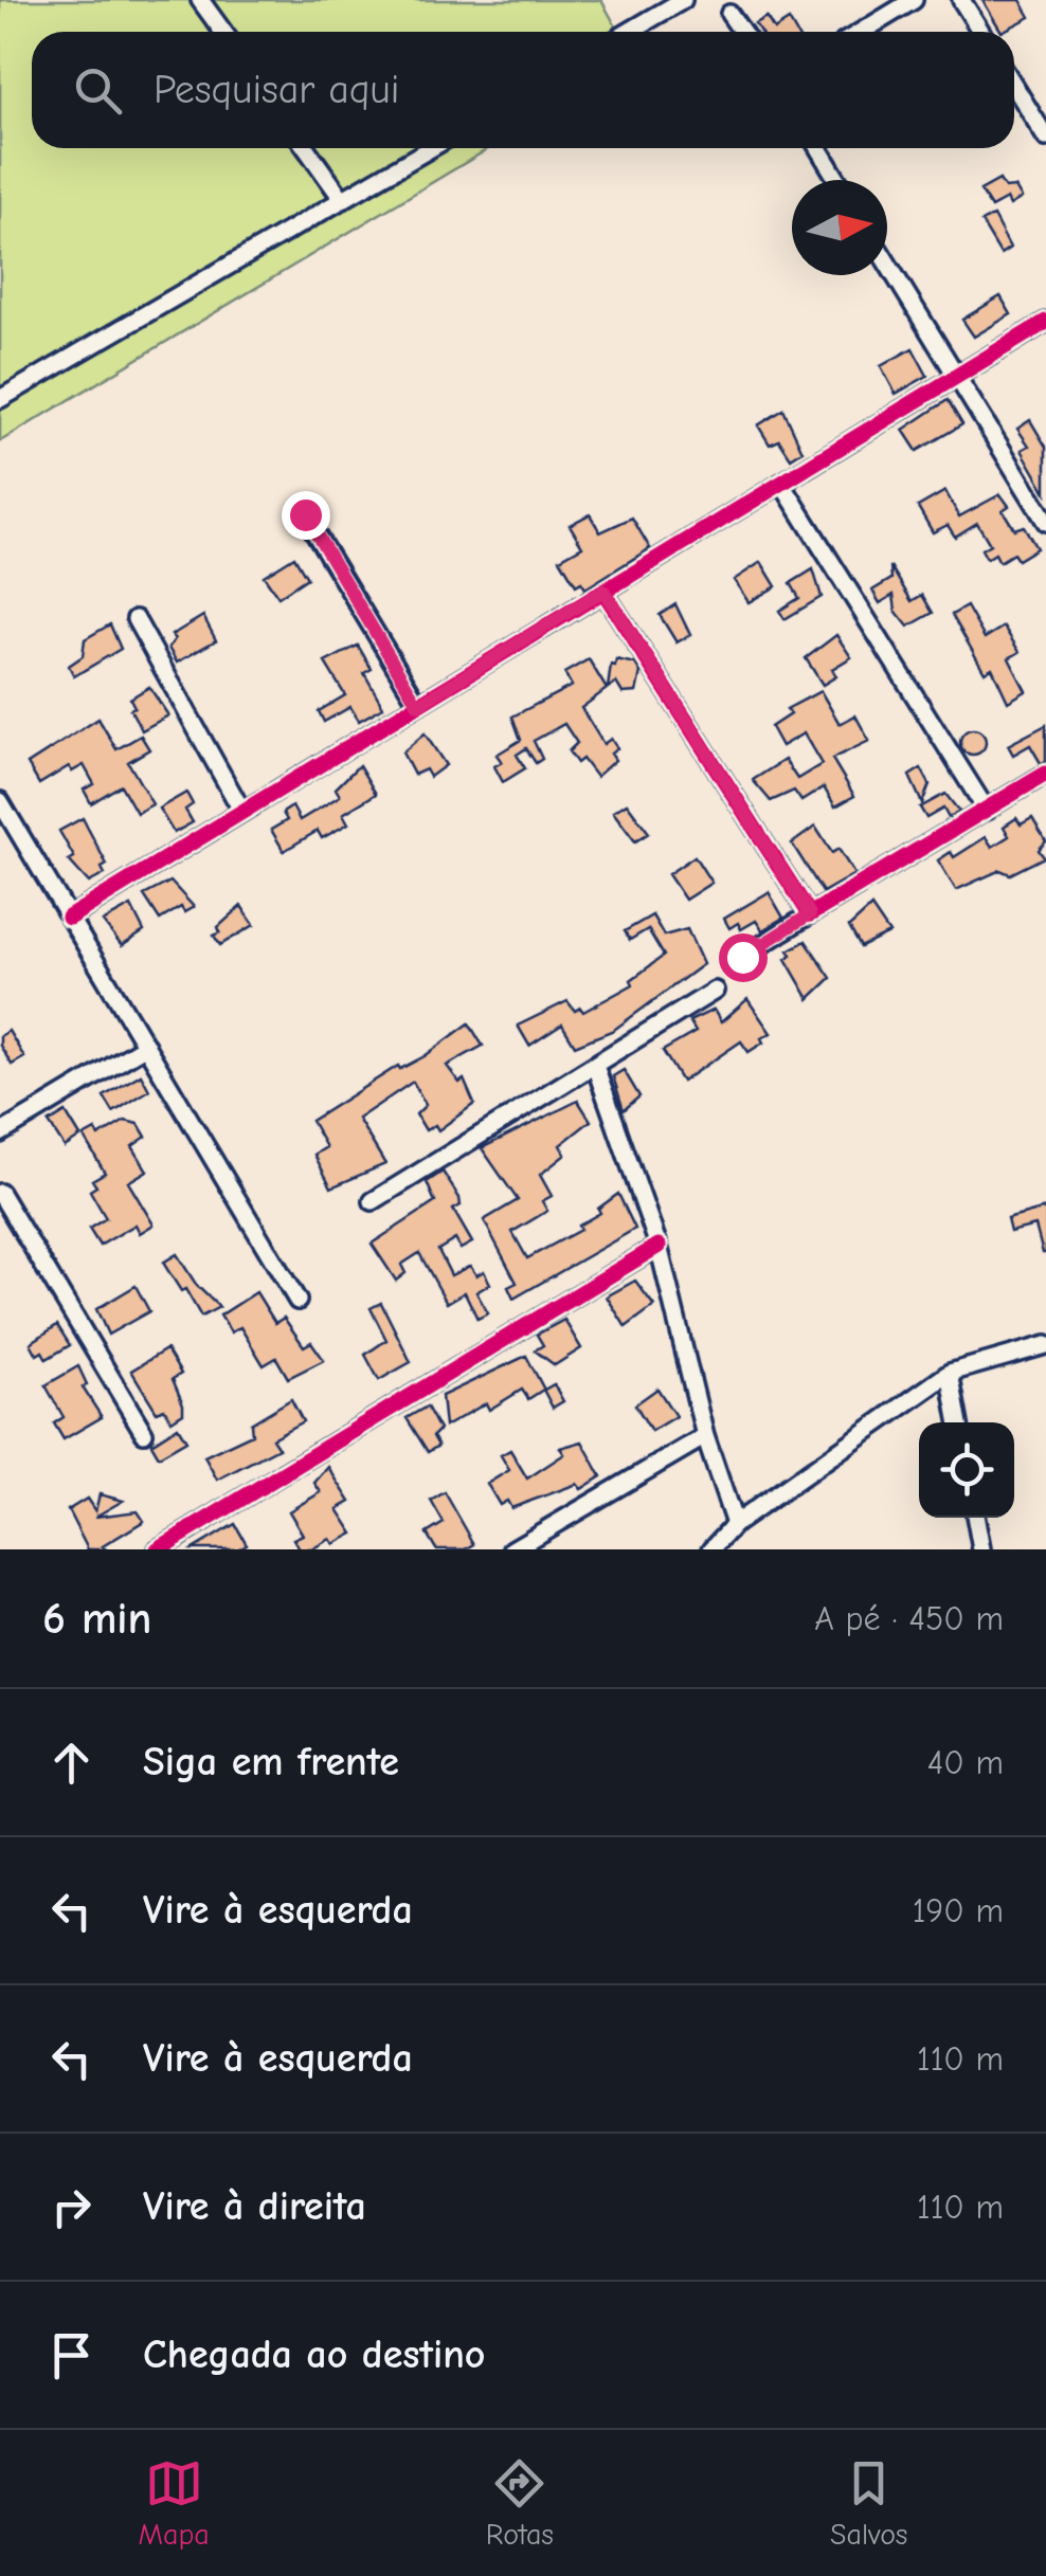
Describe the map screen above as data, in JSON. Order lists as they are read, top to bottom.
{
  "north": "right",
  "page": {
    "search": "Pesquisar aqui",
    "heading": ["6 min", "A pé · 450 m"],
    "list": [
      ["Siga em frente", "40 m"],
      ["Vire à esquerda", "190 m"],
      ["Vire à esquerda", "110 m"],
      ["Vire à direita", "110 m"],
      "Chegada ao destino"
    ],
    "nav": ["Mapa", "Rotas", "Salvos"]
  }
}
